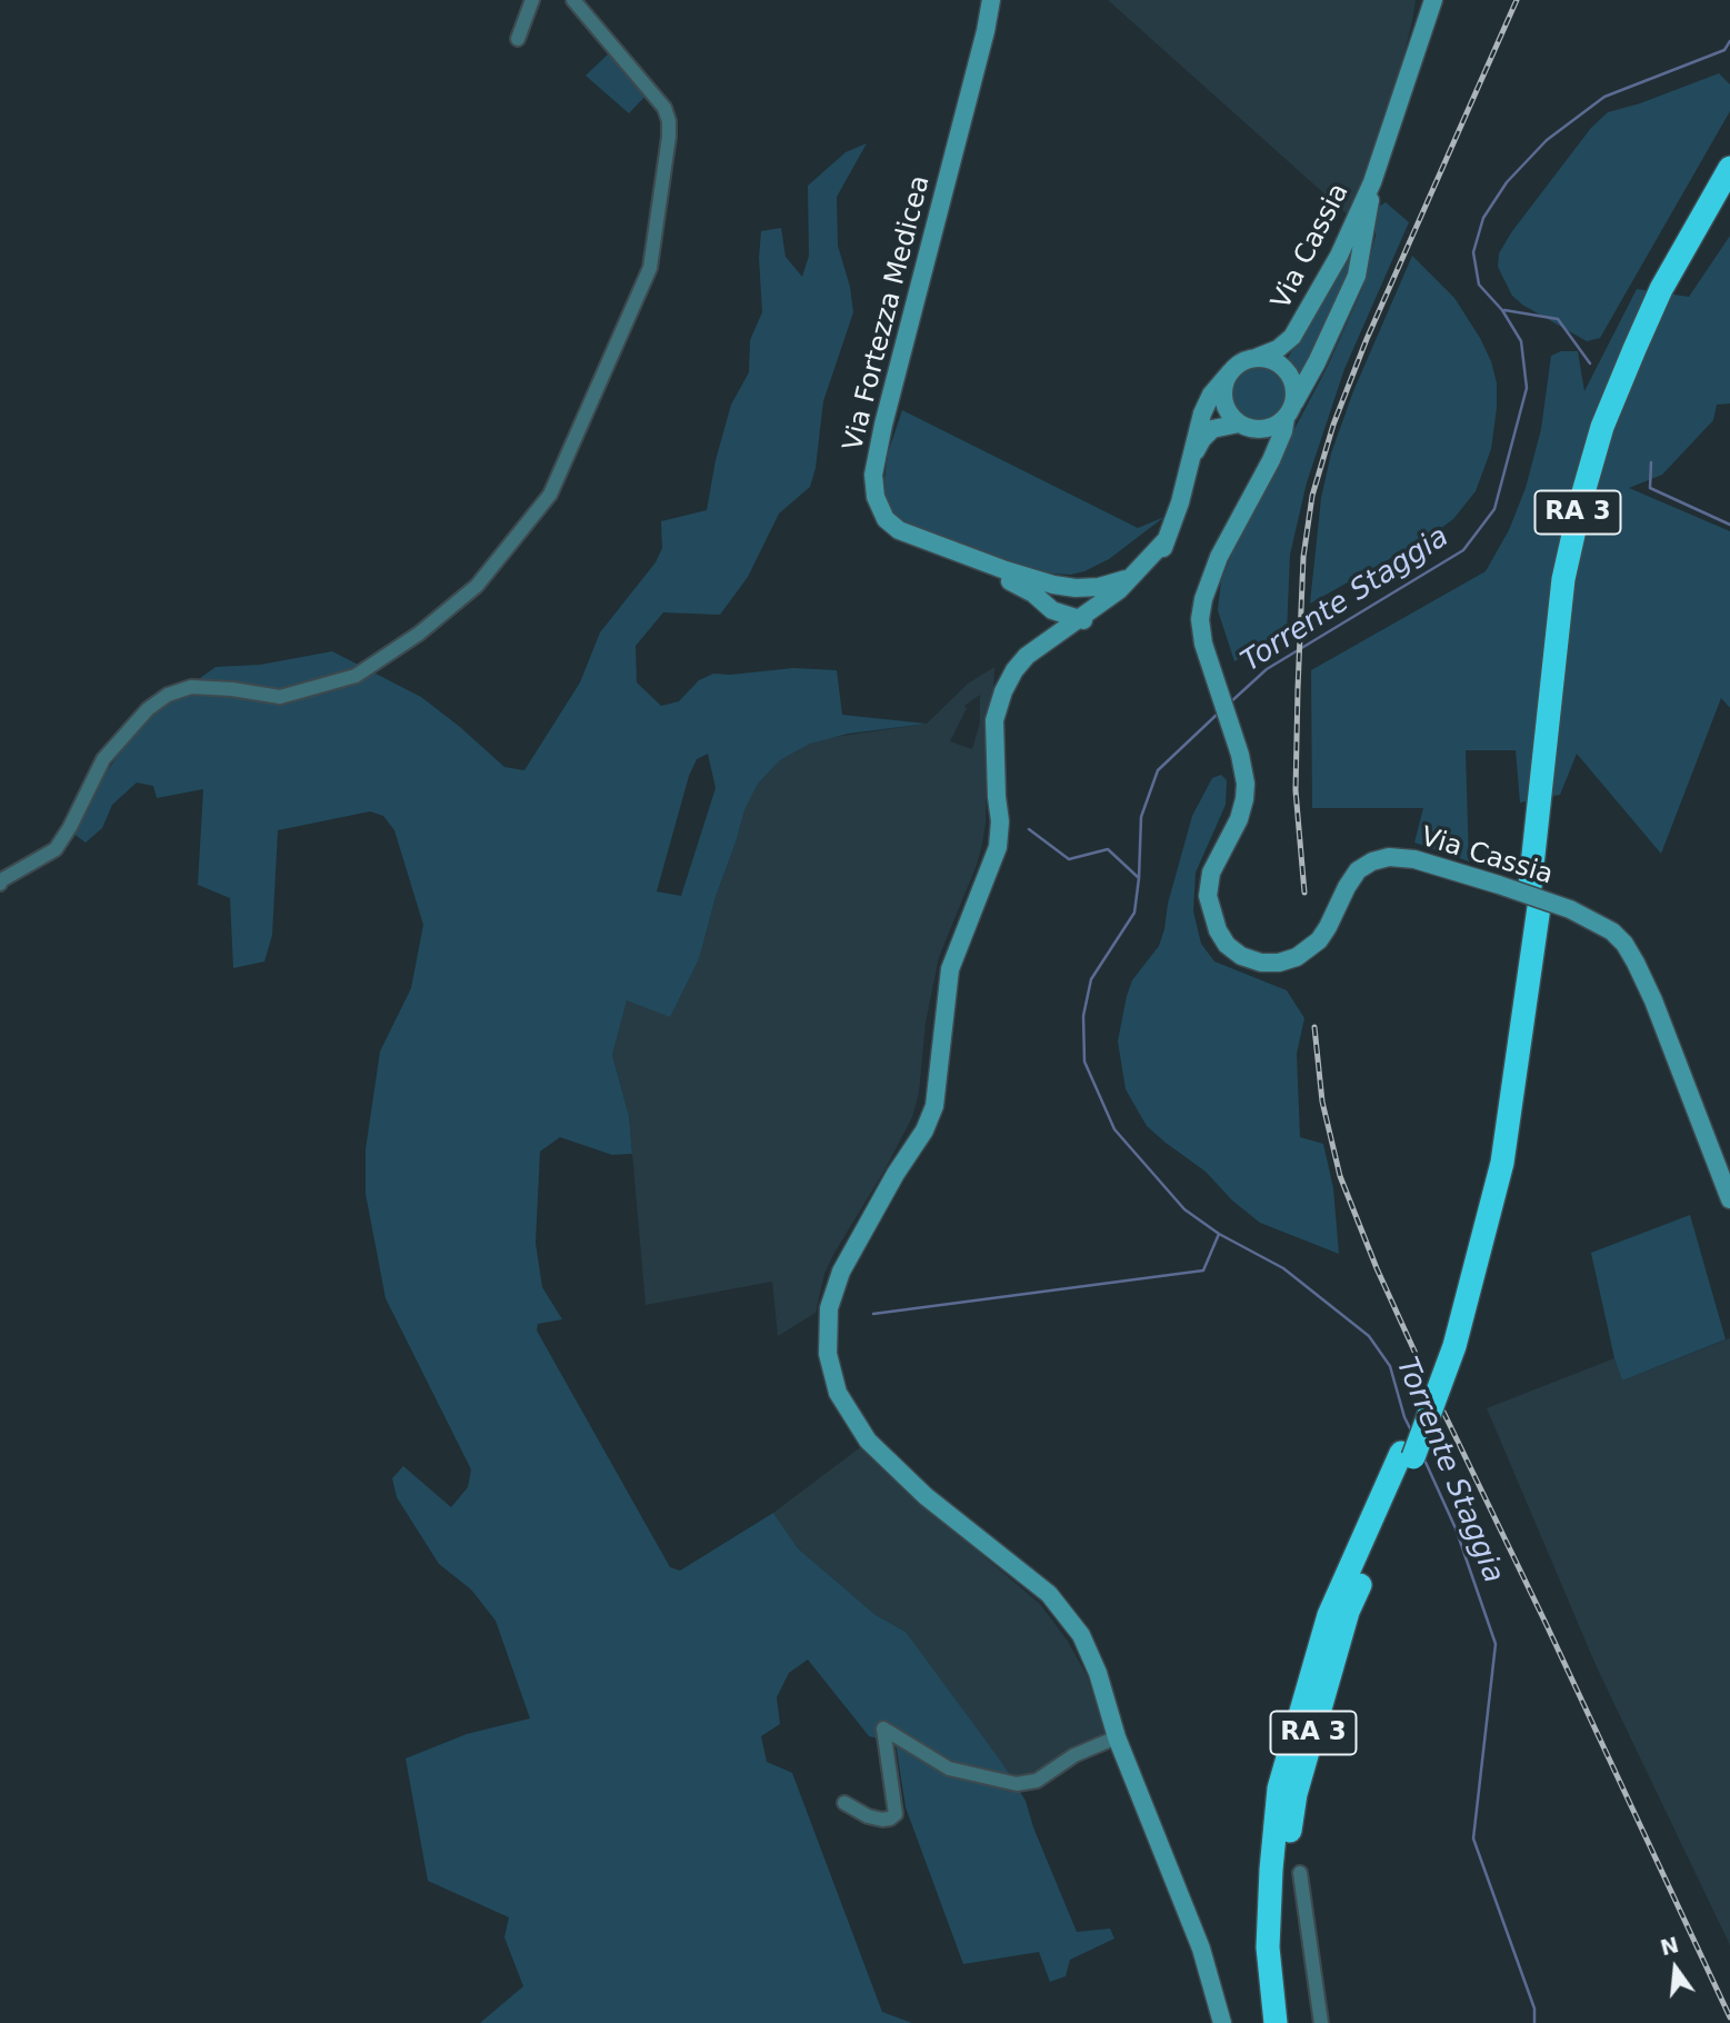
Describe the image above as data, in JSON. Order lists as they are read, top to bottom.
{
  "streets": {
    "highway": ["RA 3"],
    "main road": ["Via Cassia", "Via Fortezza Medicea"]
  },
  "water": ["Torrente Staggia"],
  "north": "top"
}
